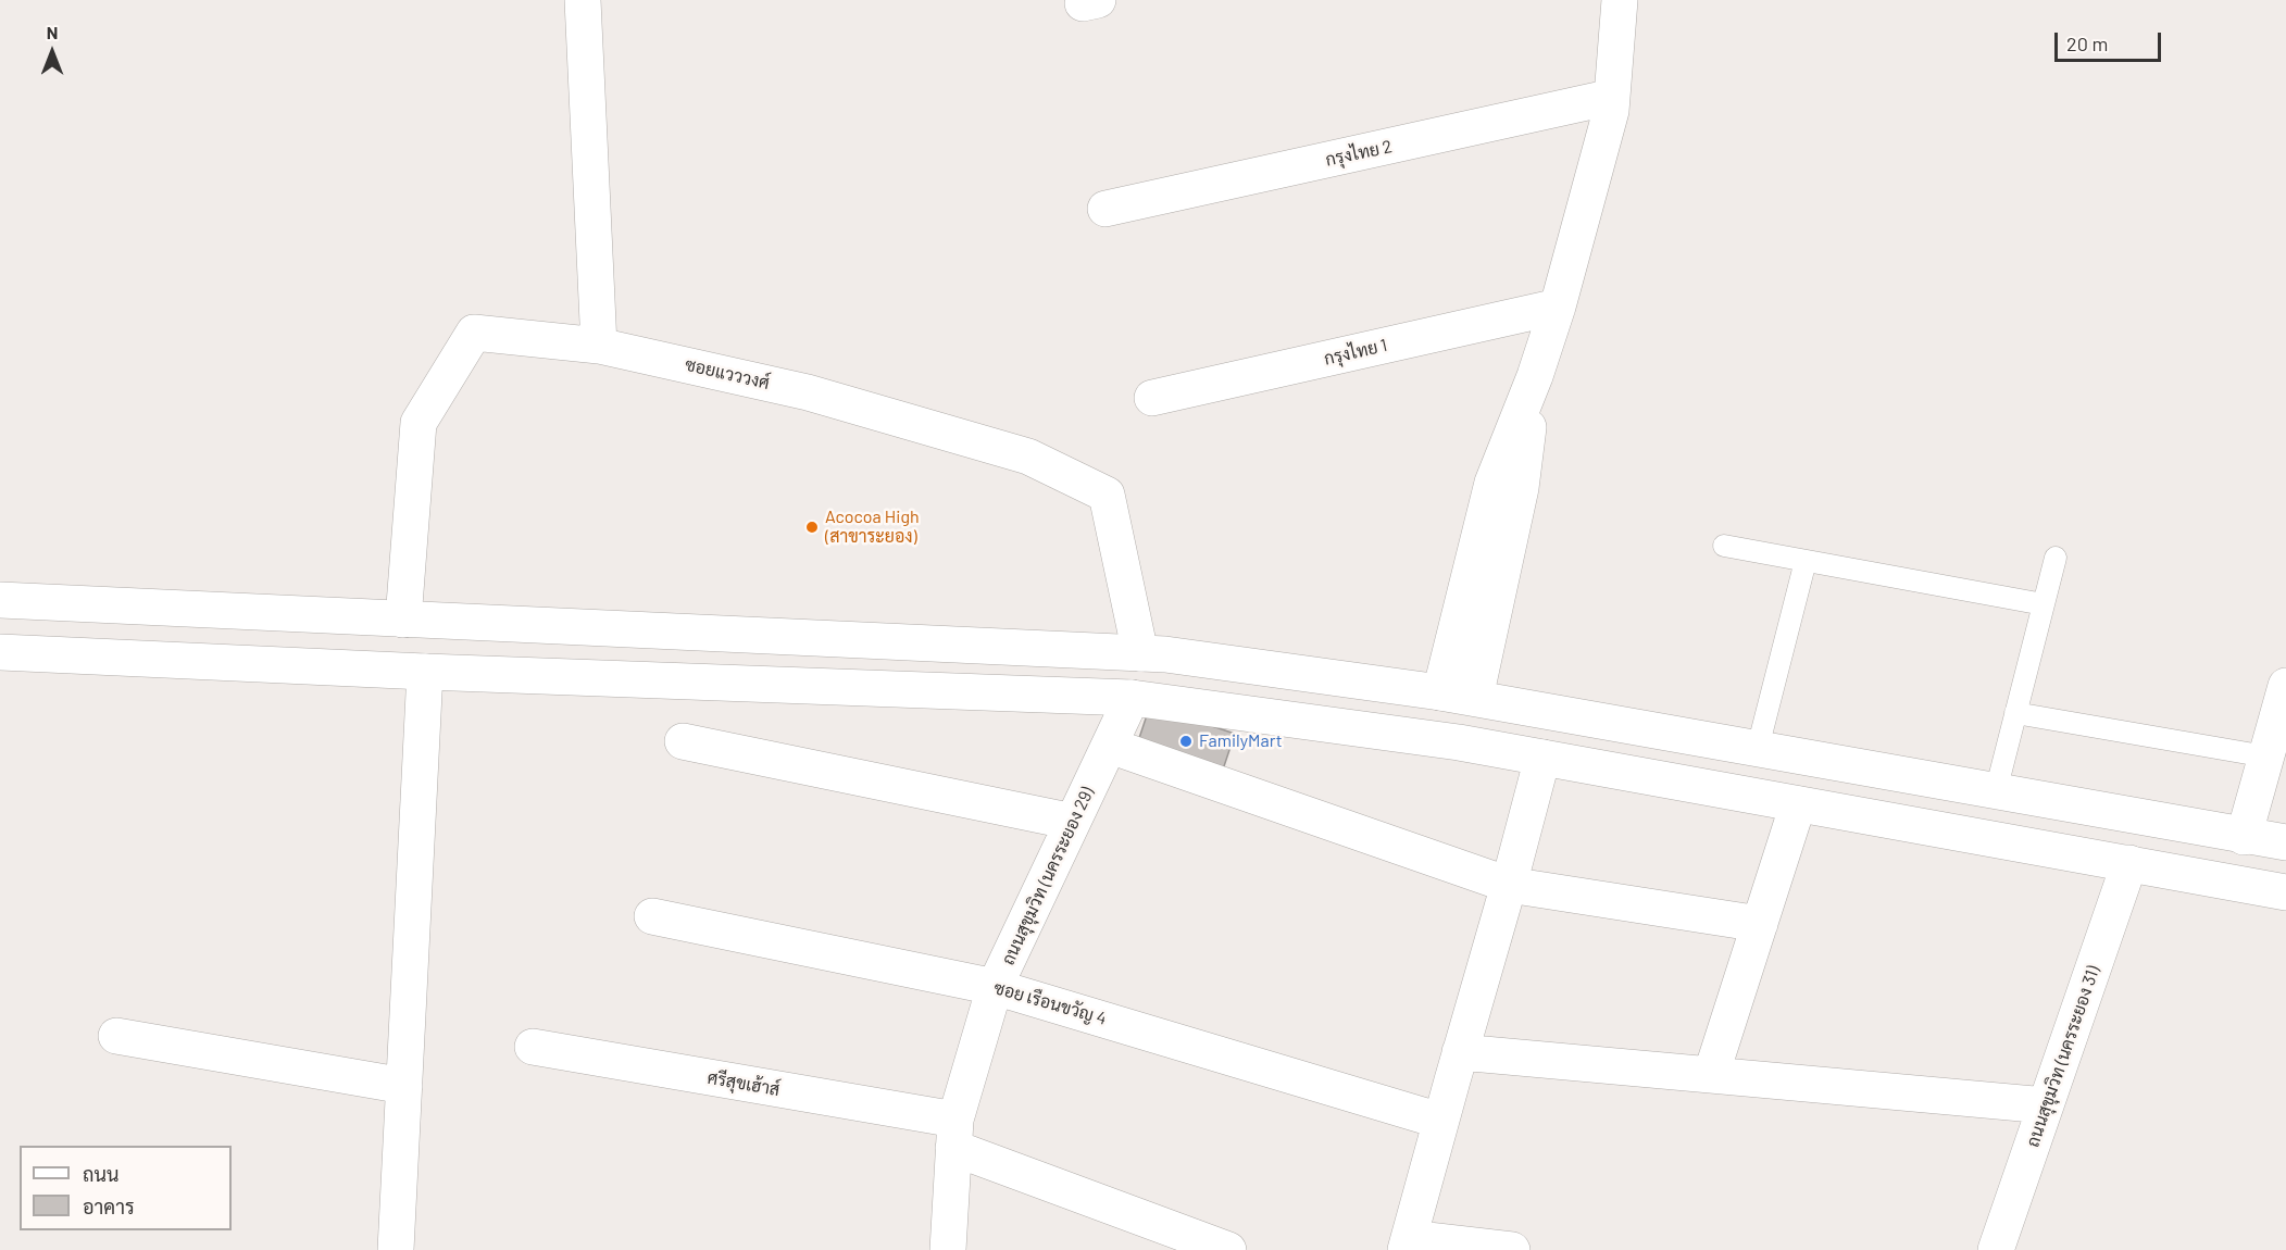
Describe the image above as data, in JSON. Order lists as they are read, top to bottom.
{
  "streets": {
    "street": [
      "กรุงไทย 2",
      "กรุงไทย 1",
      "ซอยแวววงศ์",
      "ถนนสุขุมวิท (นครระยอง 29)",
      "ซอย เรือนขวัญ 4",
      "ถนนสุขุมวิท (นครระยอง 31)",
      "ศรีสุขเฮ้าส์"
    ]
  },
  "crossings": [
    ["ถนนสุขุมวิท (นครระยอง 29)", "ซอย เรือนขวัญ 4"],
    ["ถนนสุขุมวิท (นครระยอง 29)", "ศรีสุขเฮ้าส์"]
  ],
  "places": ["Acocoa High (สาขาระยอง)", "FamilyMart"],
  "legend": ["ถนน", "อาคาร"],
  "scale_bar": "20 m",
  "north": "top"
}
